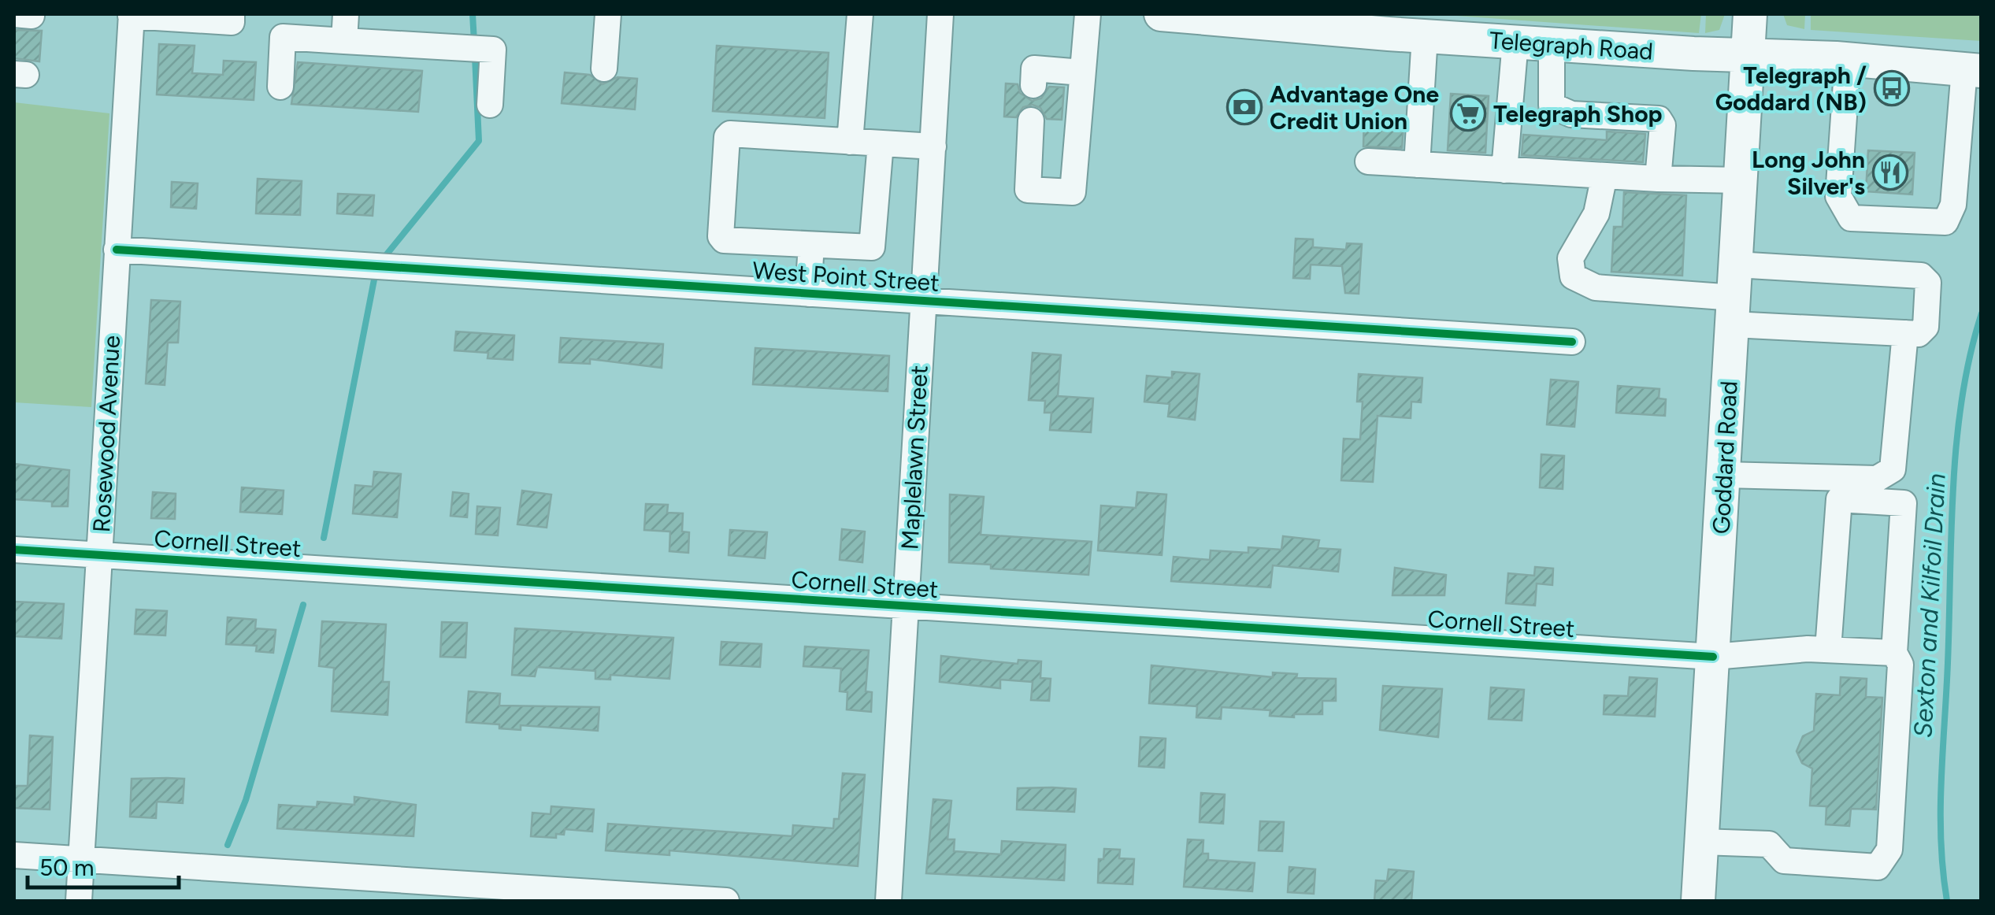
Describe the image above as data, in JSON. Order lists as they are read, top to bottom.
{
  "streets": {
    "main road": ["Telegraph Road", "Goddard Road"],
    "street": [
      "West Point Street",
      "Rosewood Avenue",
      "Maplelawn Street",
      "Cornell Street"
    ]
  },
  "crossings": [
    ["Telegraph Road", "Goddard Road"],
    ["West Point Street", "Rosewood Avenue"],
    ["West Point Street", "Maplelawn Street"],
    ["Rosewood Avenue", "Cornell Street"],
    ["Maplelawn Street", "Cornell Street"],
    ["Goddard Road", "Cornell Street"]
  ],
  "water": ["Sexton and Kilfoil Drain"],
  "places": {
    "bus stop": ["Telegraph / Goddard (NB)"],
    "bank": ["Advantage One Credit Union"],
    "supermarket": ["Telegraph Shop"],
    "restaurant": ["Long John Silver's"]
  },
  "scale_bar": "50 m"
}
